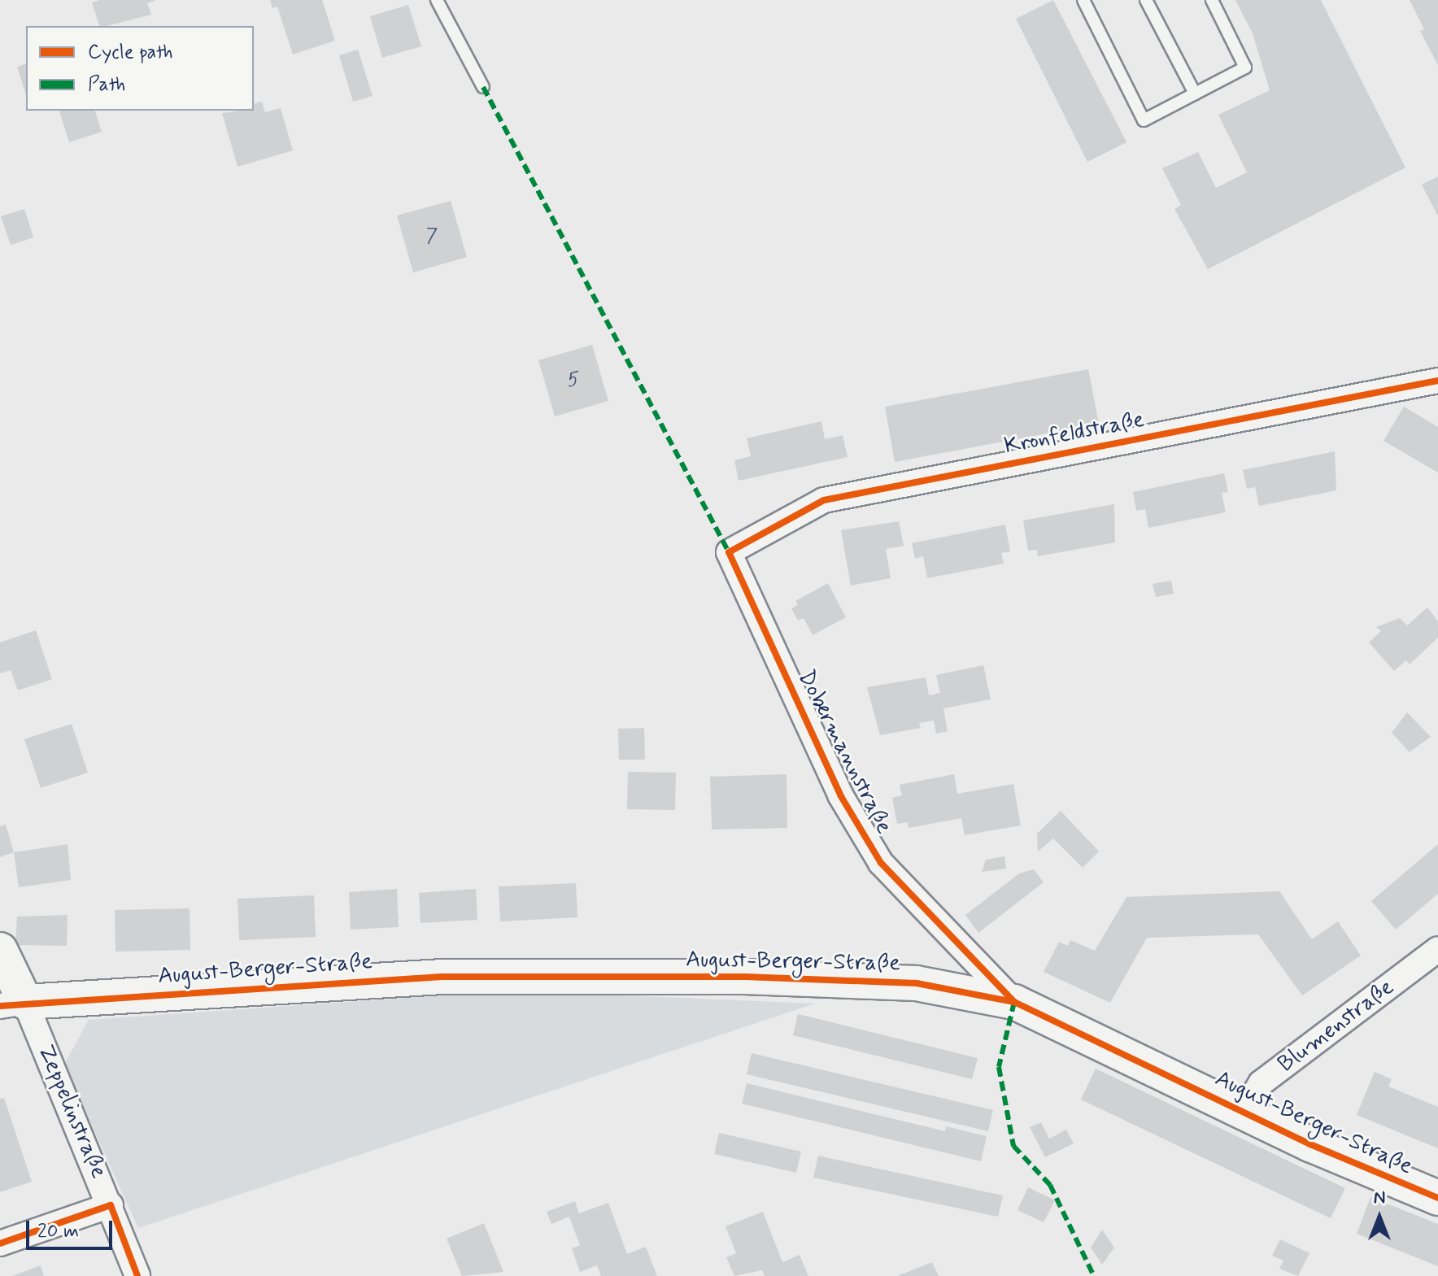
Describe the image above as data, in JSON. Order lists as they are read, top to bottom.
{
  "streets": {
    "street": [
      "Kronfeldstraße",
      "Dobermannstraße",
      "August-Berger-Straße",
      "Blumenstraße",
      "Zeppelinstraße"
    ]
  },
  "crossings": [
    ["Kronfeldstraße", "Dobermannstraße"],
    ["Dobermannstraße", "August-Berger-Straße"],
    ["August-Berger-Straße", "Blumenstraße"],
    ["August-Berger-Straße", "Zeppelinstraße"]
  ],
  "house_numbers": ["7", "5"],
  "legend": ["Cycle path", "Path"],
  "scale_bar": "20 m",
  "north": "top"
}
